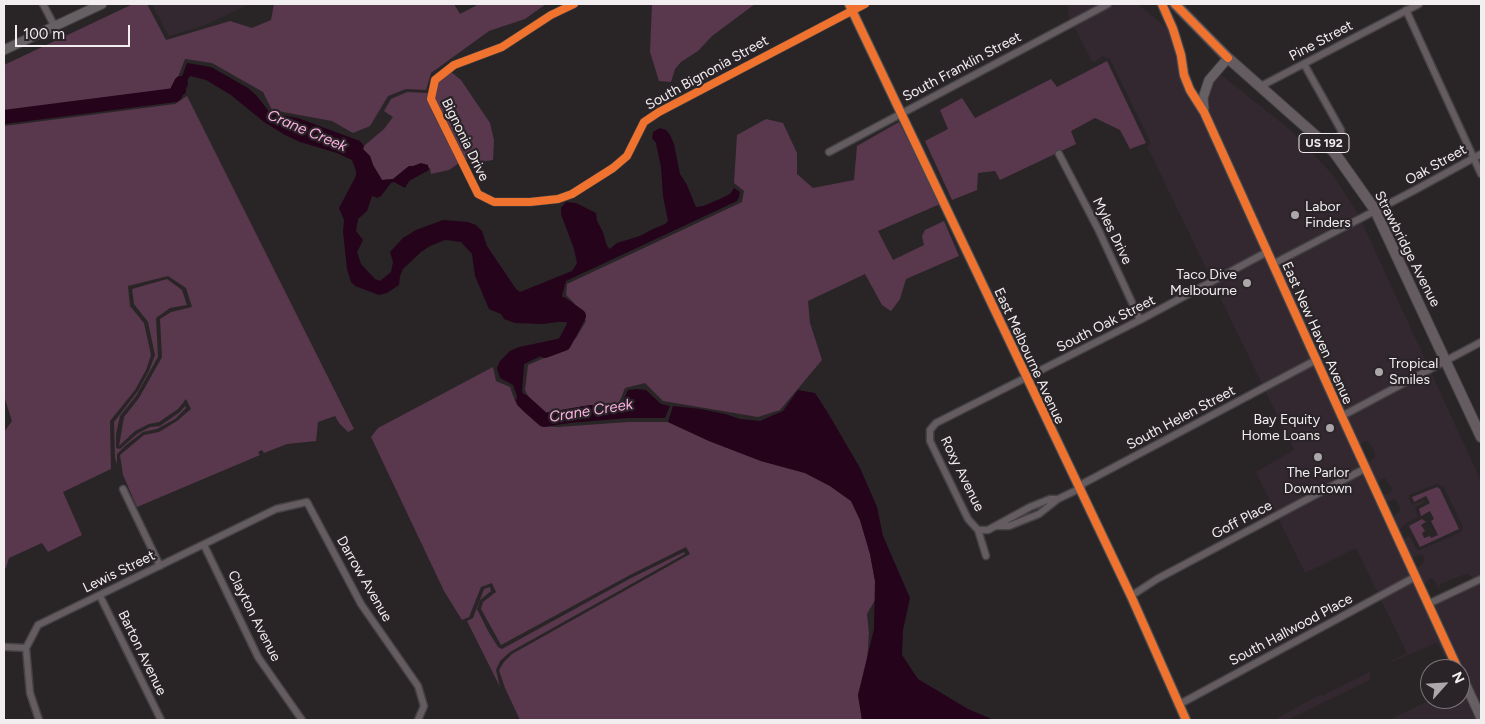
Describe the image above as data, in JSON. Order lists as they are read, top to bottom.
{
  "streets": {
    "main road": ["US 192", "Strawbridge Avenue"],
    "street": [
      "Pine Street",
      "South Franklin Street",
      "South Bignonia Street",
      "Bignonia Drive",
      "Oak Street",
      "Myles Drive",
      "South Oak Street",
      "East New Haven Avenue",
      "East Melbourne Avenue",
      "South Helen Street",
      "Roxy Avenue",
      "Goff Place",
      "Lewis Street",
      "Darrow Avenue",
      "Clayton Avenue",
      "South Hallwood Place",
      "Barton Avenue"
    ]
  },
  "crossings": [
    ["Pine Street", "Strawbridge Avenue"],
    ["South Franklin Street", "East Melbourne Avenue"],
    ["South Bignonia Street", "Bignonia Drive"],
    ["South Bignonia Street", "East Melbourne Avenue"],
    ["US 192", "Strawbridge Avenue"],
    ["Oak Street", "Strawbridge Avenue"],
    ["Myles Drive", "South Oak Street"],
    ["South Oak Street", "East New Haven Avenue"],
    ["South Oak Street", "East Melbourne Avenue"],
    ["South Oak Street", "Roxy Avenue"],
    ["East New Haven Avenue", "South Helen Street"],
    ["East New Haven Avenue", "Goff Place"],
    ["East New Haven Avenue", "South Hallwood Place"],
    ["East Melbourne Avenue", "South Helen Street"],
    ["East Melbourne Avenue", "Goff Place"],
    ["East Melbourne Avenue", "South Hallwood Place"],
    ["South Helen Street", "Roxy Avenue"],
    ["Lewis Street", "Darrow Avenue"],
    ["Lewis Street", "Clayton Avenue"],
    ["Lewis Street", "Barton Avenue"]
  ],
  "water": ["Crane Creek"],
  "places": [
    "Labor Finders",
    "Taco Dive Melbourne",
    "Tropical Smiles",
    "Bay Equity Home Loans",
    "The Parlor Downtown"
  ],
  "scale_bar": "100 m",
  "north": "top right"
}
